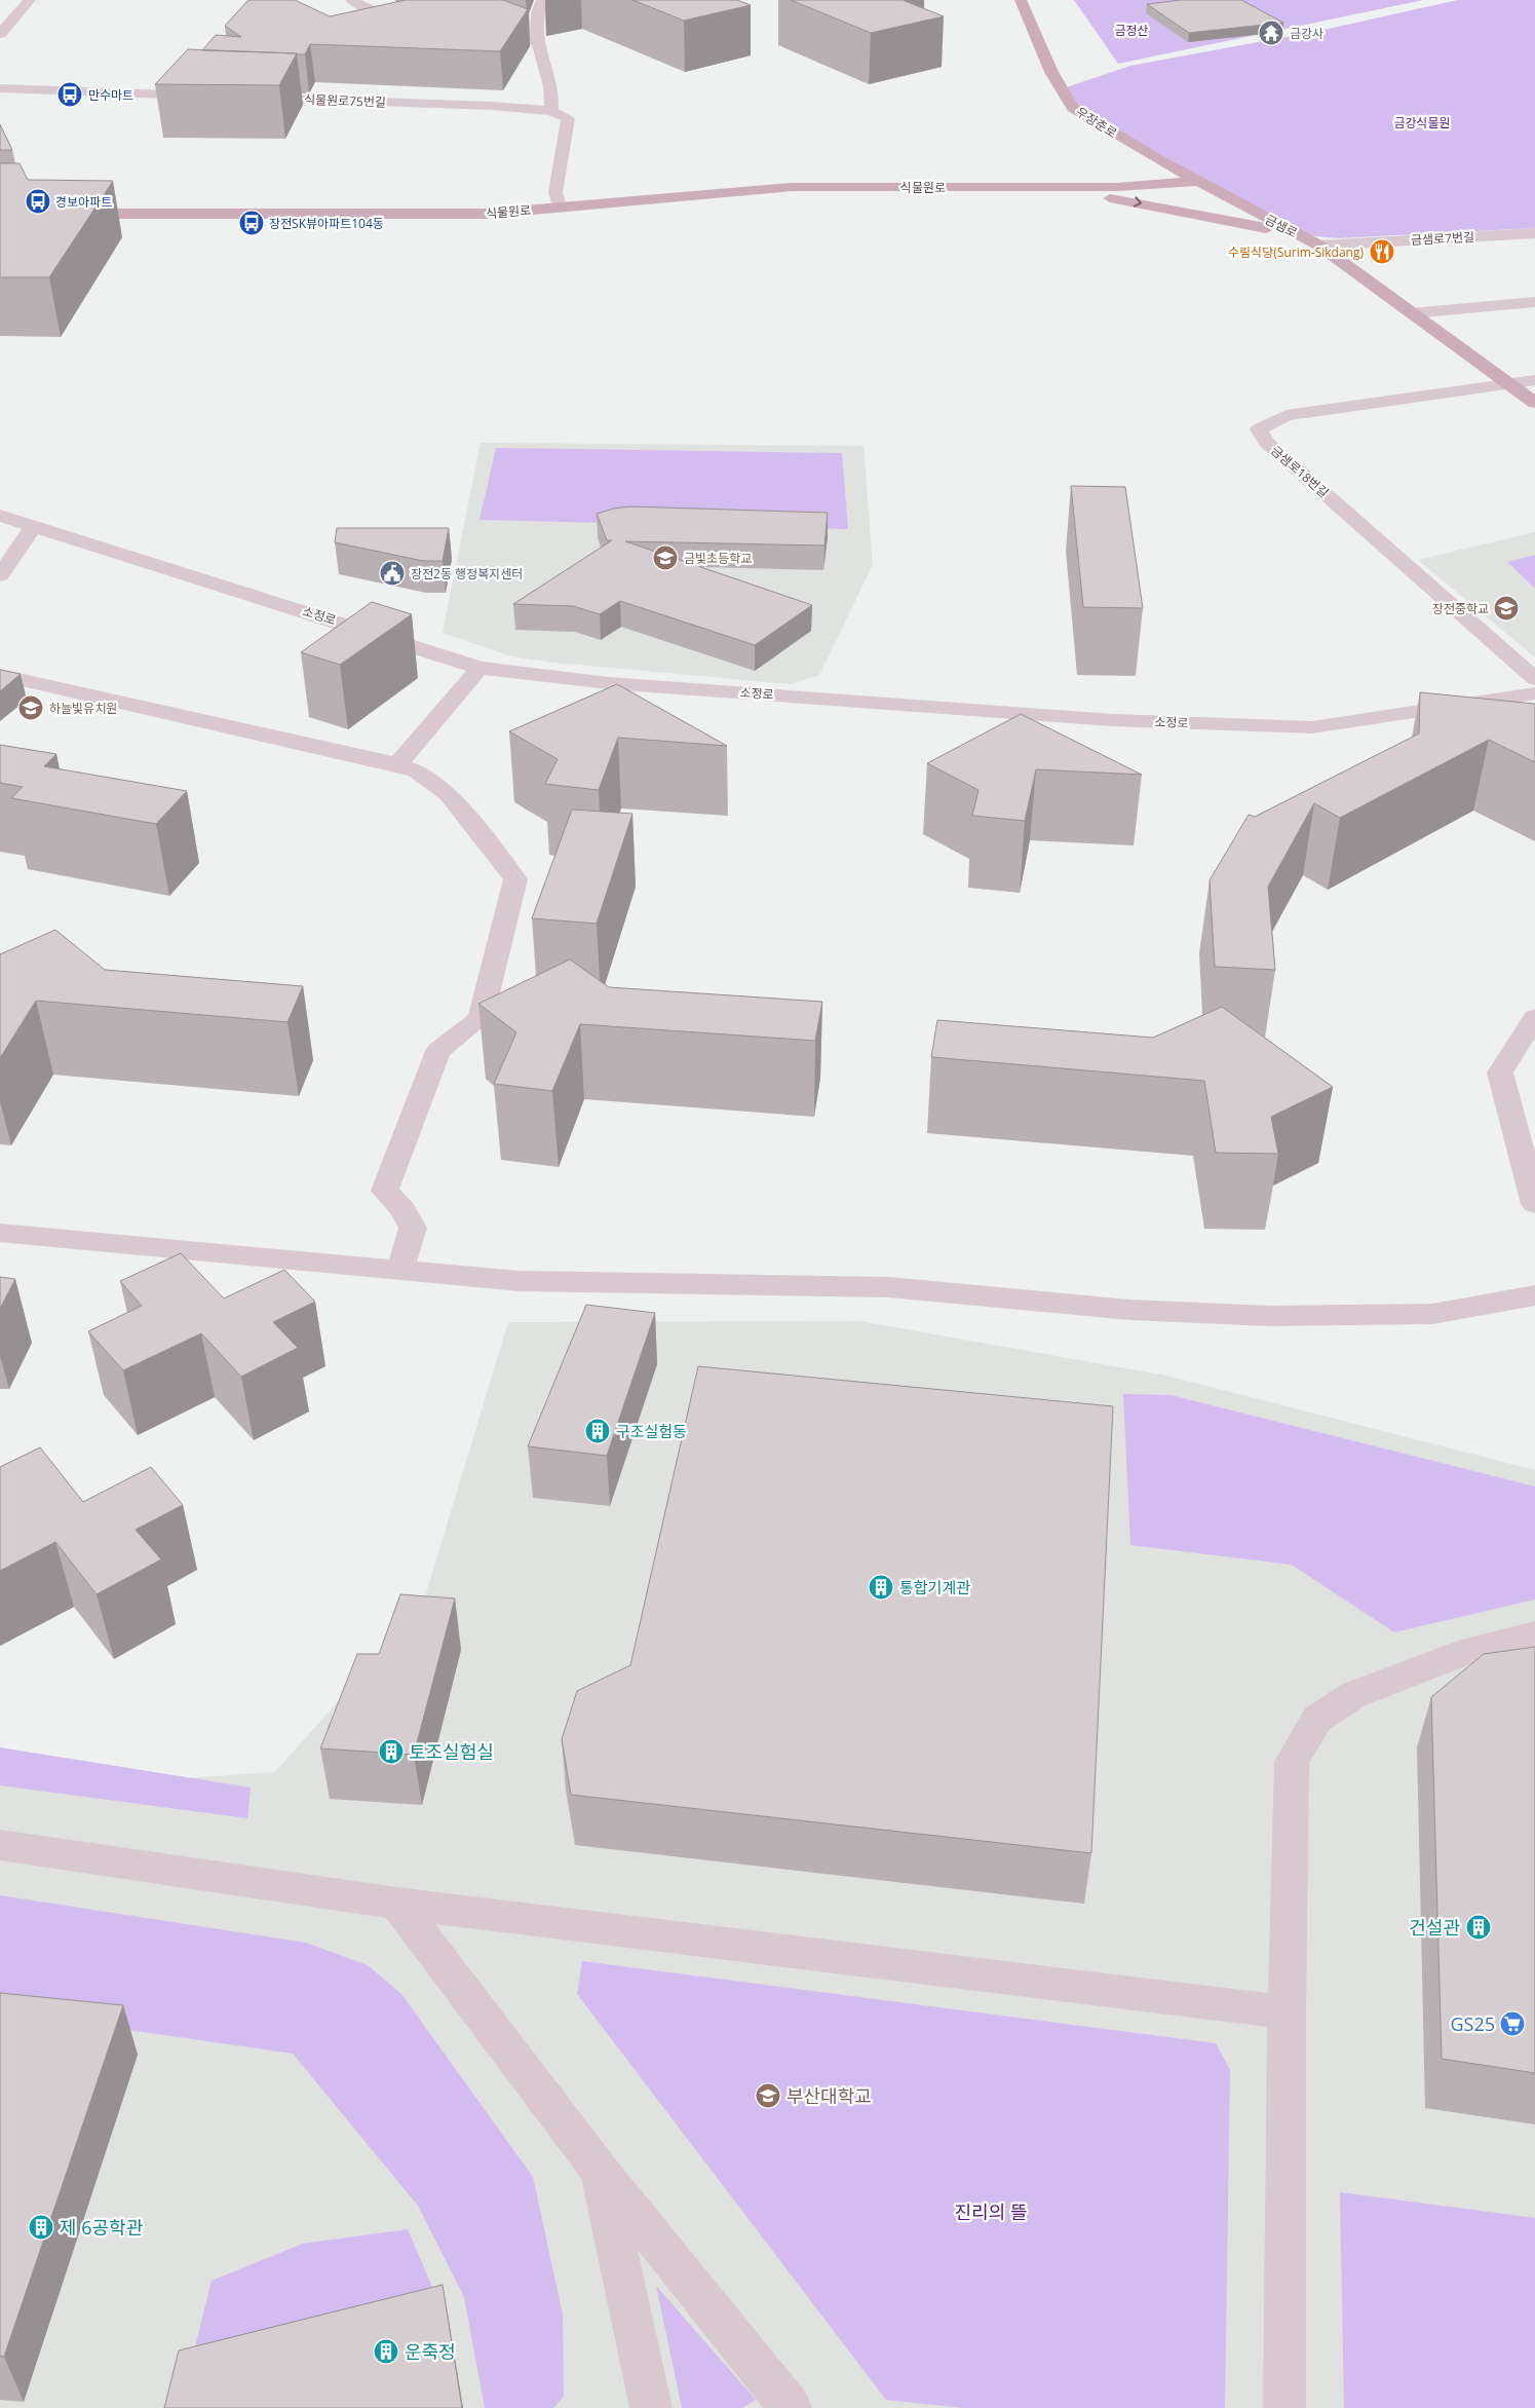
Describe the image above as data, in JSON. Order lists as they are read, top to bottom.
{
  "streets": {
    "main road": ["우장춘로", "식물원로", "금샘로"],
    "street": [
      "식물원로75번길",
      "금샘로7번길",
      "금샘로18번길",
      "소정로"
    ]
  },
  "crossings": [
    ["우장춘로", "식물원로"],
    ["우장춘로", "금샘로"],
    ["식물원로", "금샘로"],
    ["금샘로", "금샘로7번길"],
    ["금샘로", "금샘로18번길"]
  ],
  "parks": ["금정산", "금강식물원", "진리의 뜰"],
  "places": {
    "temple": ["금강사"],
    "bus stop": ["만수마트", "경보아파트", "장전SK뷰아파트104동"],
    "restaurant": ["수림식당(Surim-Sikdang)"],
    "school or university": [
      "금빛초등학교",
      "장전중학교",
      "하늘빛유치원",
      "부산대학교"
    ],
    "public building": ["장전2동 행정복지센터"],
    "building": [
      "구조실험동",
      "통합기계관",
      "토조실험실",
      "건설관",
      "제 6공학관",
      "운죽정"
    ],
    "supermarket": ["GS25"]
  }
}
